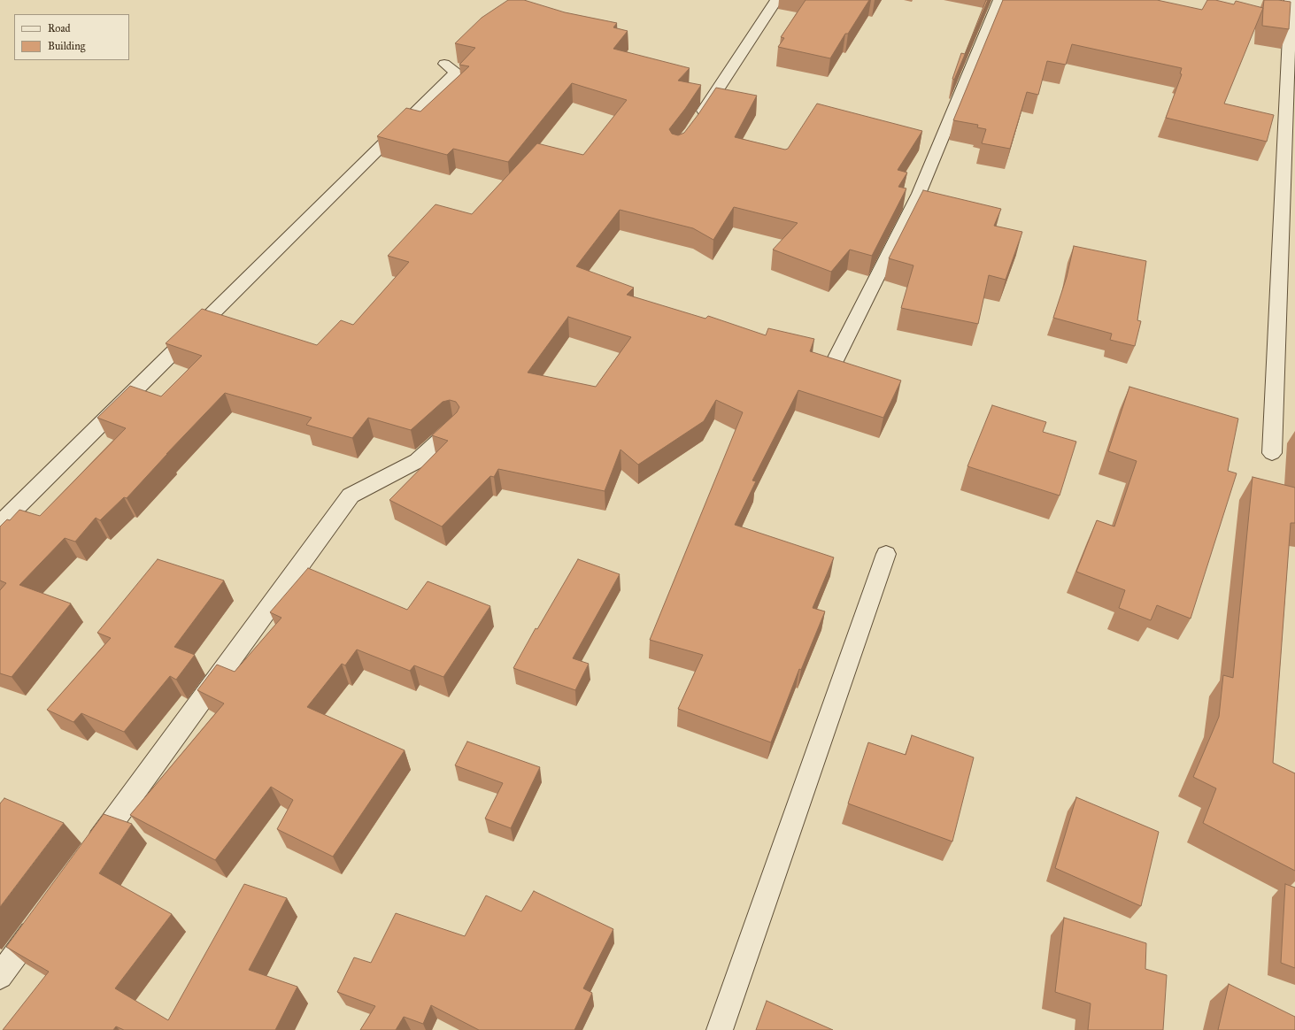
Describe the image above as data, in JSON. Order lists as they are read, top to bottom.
{
  "legend": ["Road", "Building"]
}
